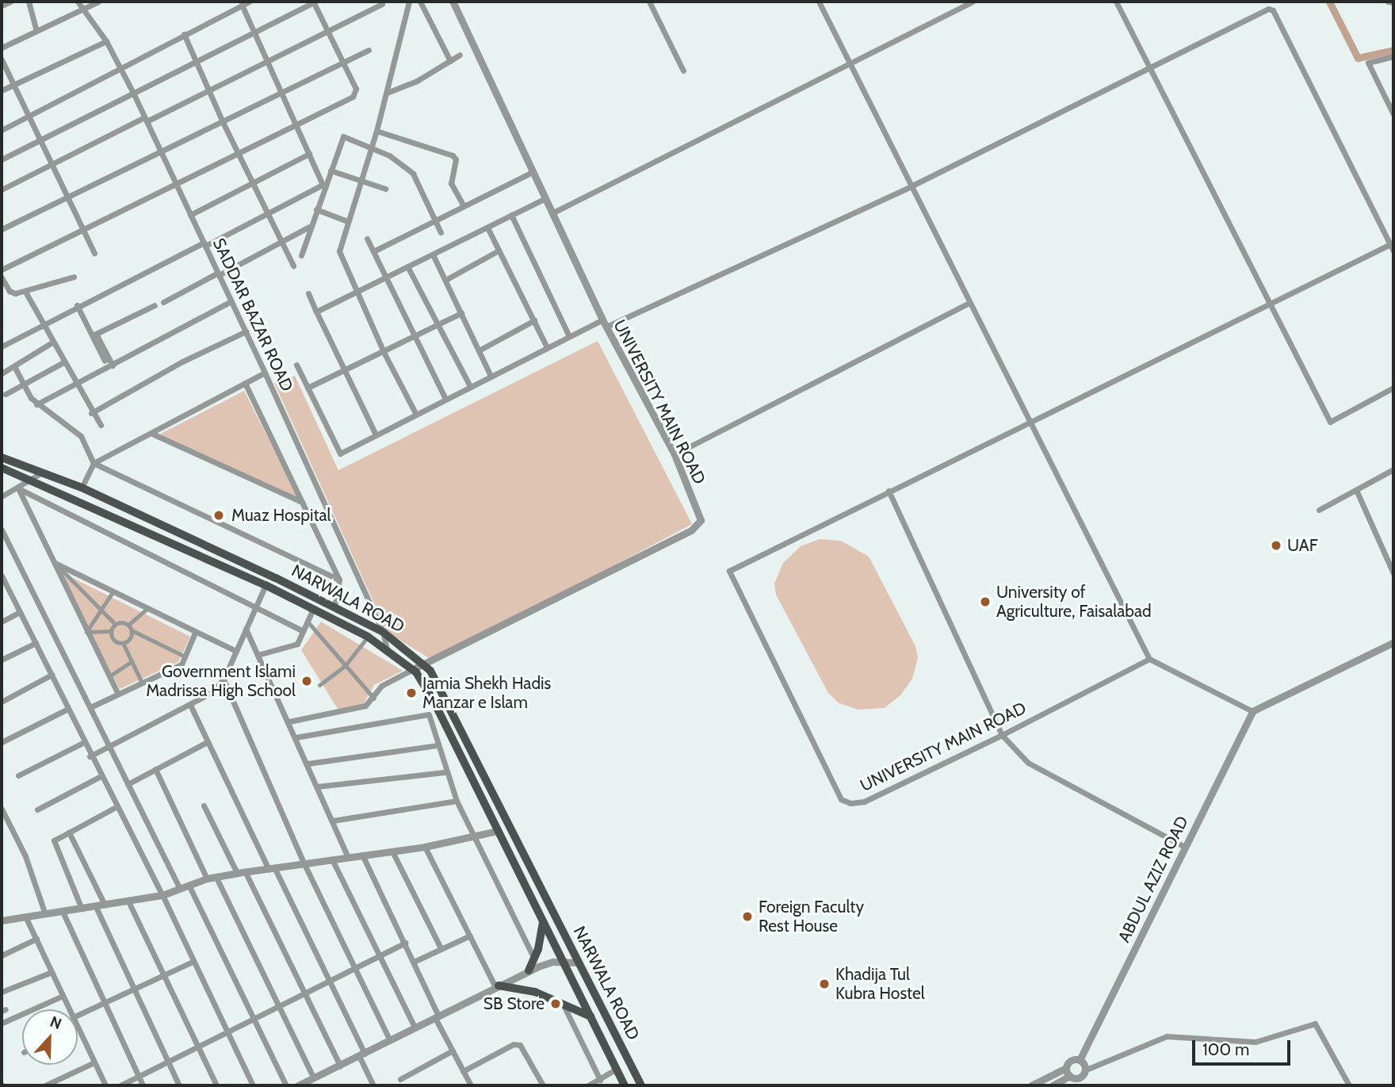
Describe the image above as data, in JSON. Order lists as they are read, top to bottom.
{
  "streets": {
    "main road": ["NARWALA ROAD"],
    "street": ["SADDAR BAZAR ROAD", "UNIVERSITY MAIN ROAD", "ABDUL AZIZ ROAD"]
  },
  "crossings": [
    ["SADDAR BAZAR ROAD", "NARWALA ROAD"],
    ["UNIVERSITY MAIN ROAD", "NARWALA ROAD"]
  ],
  "places": [
    "Muaz Hospital",
    "UAF",
    "University of Agriculture, Faisalabad",
    "Government Islami Madrissa High School",
    "Jamia Shekh Hadis Manzar e Islam",
    "Foreign Faculty Rest House",
    "Khadija Tul Kubra Hostel",
    "SB Store"
  ],
  "scale_bar": "100 m",
  "north": "top"
}
